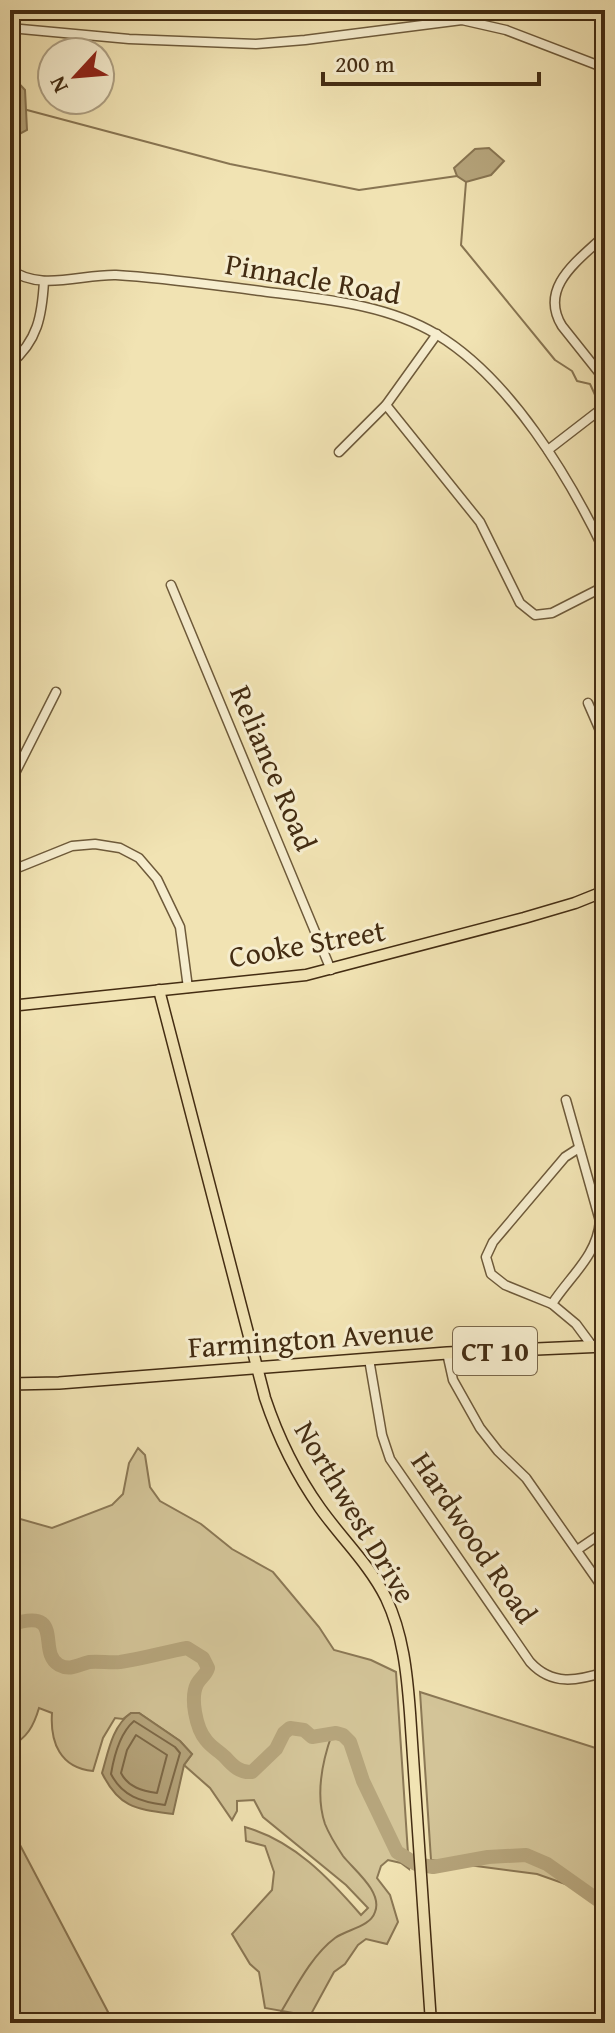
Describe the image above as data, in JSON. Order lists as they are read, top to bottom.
{
  "streets": {
    "highway": ["Farmington Avenue", "CT 10"],
    "main road": ["Cooke Street", "Northwest Drive"],
    "street": ["Pinnacle Road", "Reliance Road", "Hardwood Road"]
  },
  "crossings": [
    ["Reliance Road", "Cooke Street"],
    ["Cooke Street", "Northwest Drive"],
    ["Farmington Avenue", "Northwest Drive"],
    ["Farmington Avenue", "Hardwood Road"]
  ],
  "scale_bar": "200 m",
  "north": "bottom left"
}
